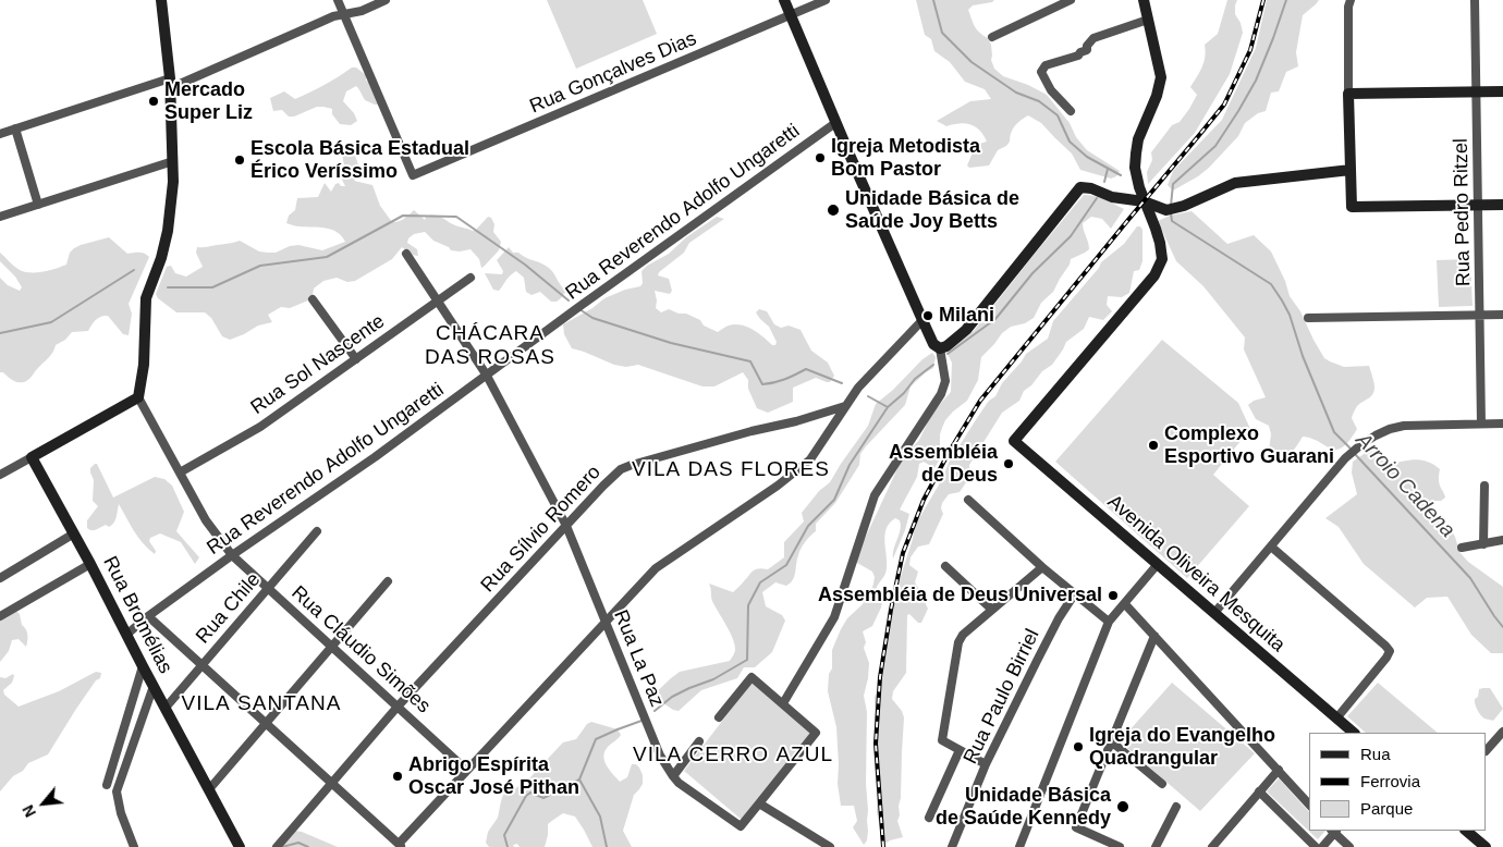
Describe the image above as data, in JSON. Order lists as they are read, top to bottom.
{
  "streets": {
    "street": [
      "Rua Gonçalves Dias",
      "Rua Reverendo Adolfo Ungaretti",
      "Rua Pedro Ritzel",
      "Rua Sol Nascente",
      "Rua Sílvio Romero",
      "Avenida Oliveira Mesquita",
      "Rua Chile",
      "Rua Bromélias",
      "Rua Cláudio Simões",
      "Rua La Paz",
      "Rua Paulo Birriel"
    ]
  },
  "crossings": [
    ["Rua Reverendo Adolfo Ungaretti", "Rua Bromélias"],
    ["Rua Reverendo Adolfo Ungaretti", "Rua Cláudio Simões"],
    ["Rua Reverendo Adolfo Ungaretti", "Rua La Paz"],
    ["Rua Sol Nascente", "Rua Cláudio Simões"],
    ["Rua Sol Nascente", "Rua La Paz"],
    ["Rua Sílvio Romero", "Rua Cláudio Simões"],
    ["Rua Sílvio Romero", "Rua La Paz"],
    ["Rua Chile", "Rua Bromélias"],
    ["Rua Chile", "Rua Cláudio Simões"]
  ],
  "districts": [
    "CHÁCARA DAS ROSAS",
    "VILA DAS FLORES",
    "VILA SANTANA",
    "VILA CERRO AZUL"
  ],
  "water": ["Arroio Cadena"],
  "places": [
    "Mercado Super Liz",
    "Igreja Metodista Bom Pastor",
    "Escola Básica Estadual Érico Veríssimo",
    "Unidade Básica de Saúde Joy Betts",
    "Milani",
    "Complexo Esportivo Guarani",
    "Assembléia de Deus",
    "Assembléia de Deus Universal",
    "Igreja do Evangelho Quadrangular",
    "Abrigo Espírita Oscar José Pithan",
    "Unidade Básica de Saúde Kennedy"
  ],
  "legend": ["Rua", "Ferrovia", "Parque"],
  "north": "bottom left"
}
